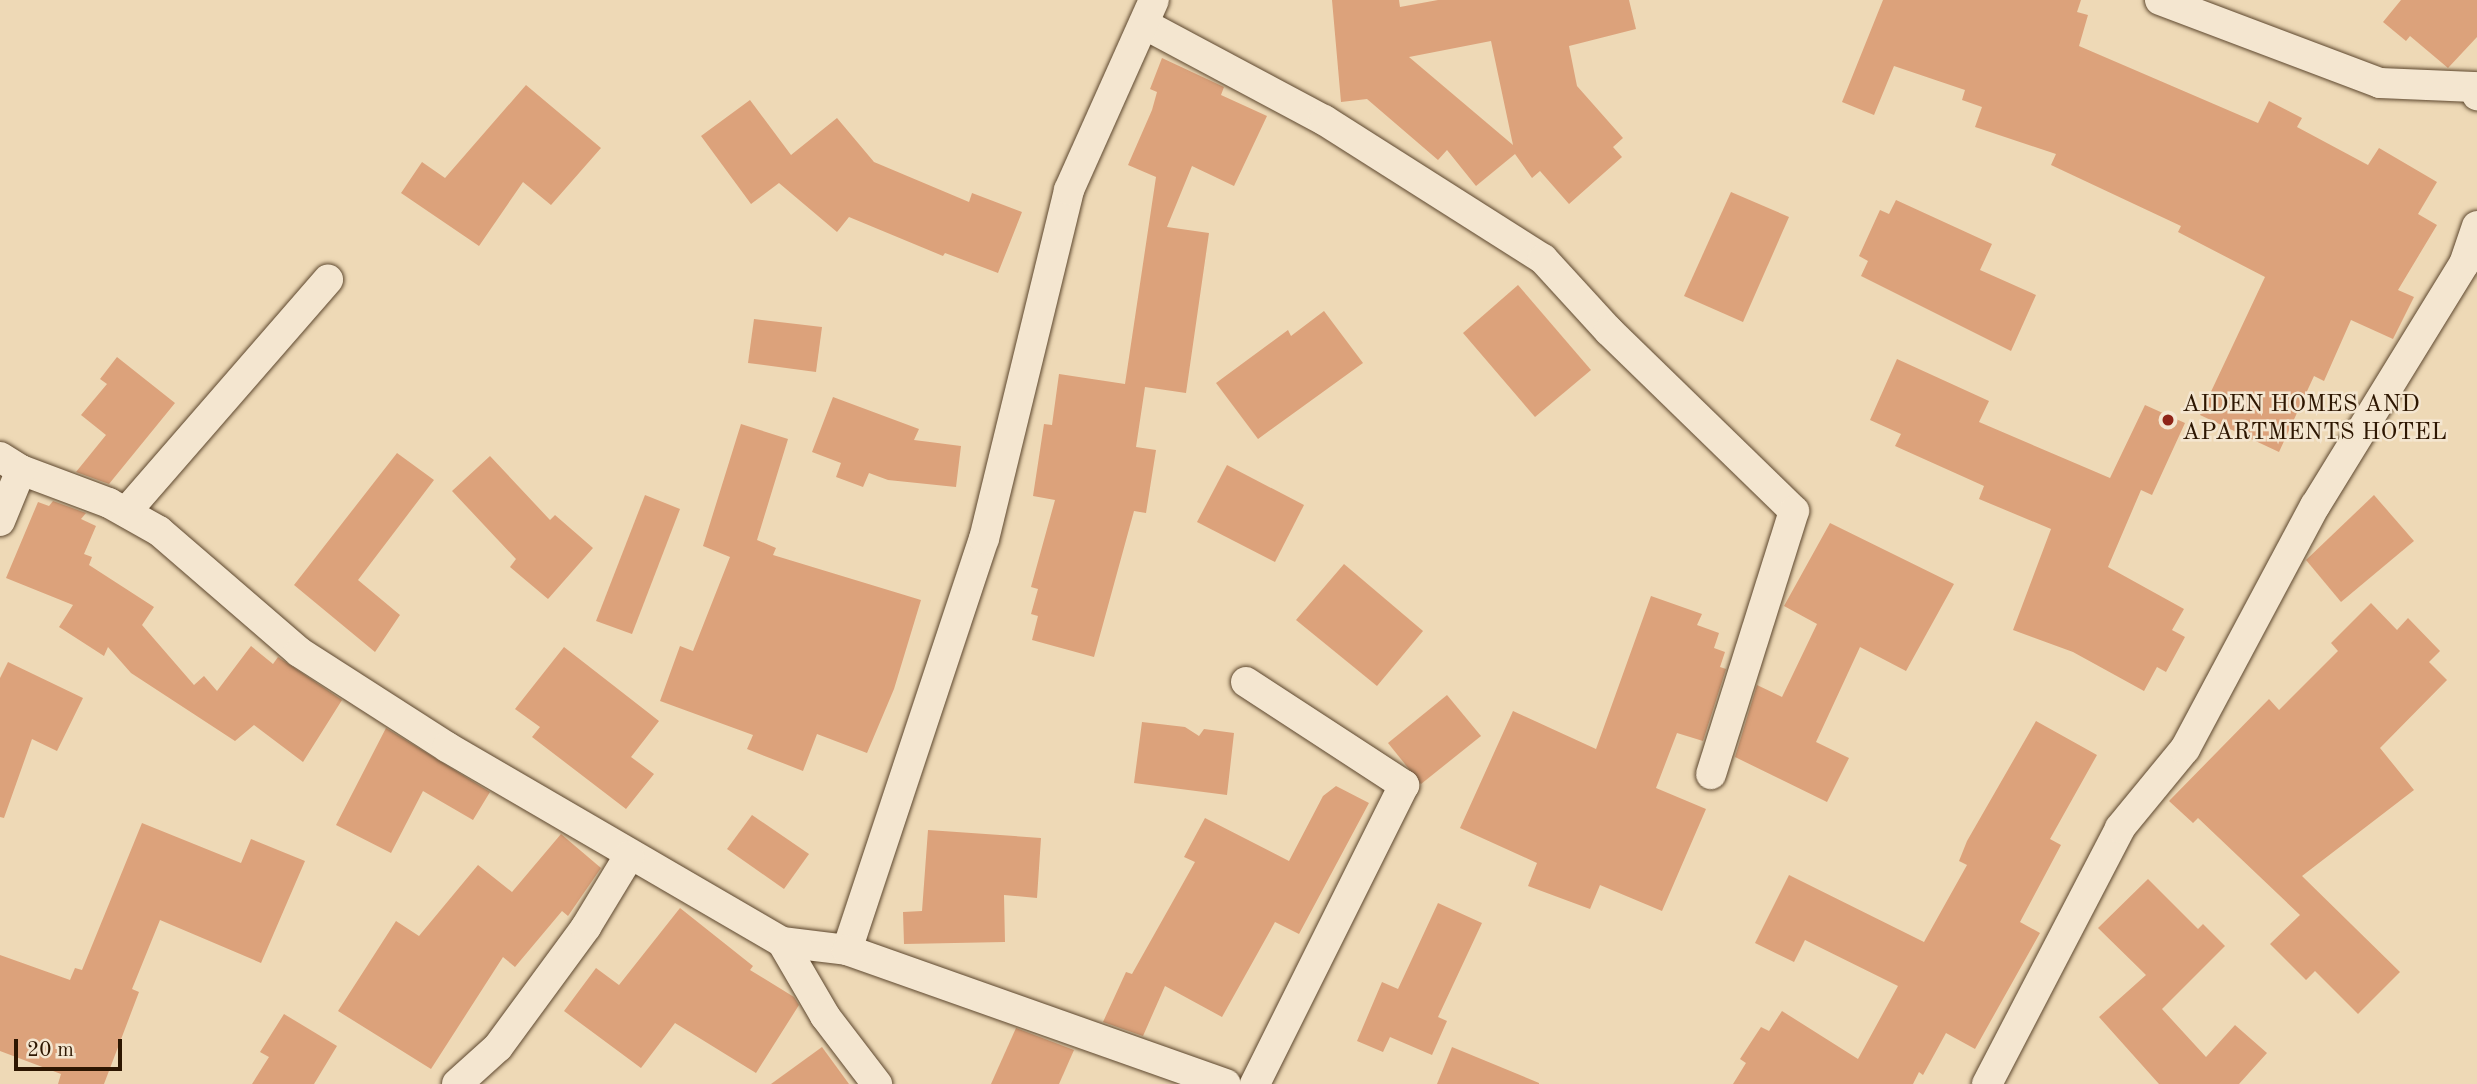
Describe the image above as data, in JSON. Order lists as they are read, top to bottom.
{
  "places": ["AIDEN HOMES AND APARTMENTS HOTEL"],
  "scale_bar": "20 m"
}
